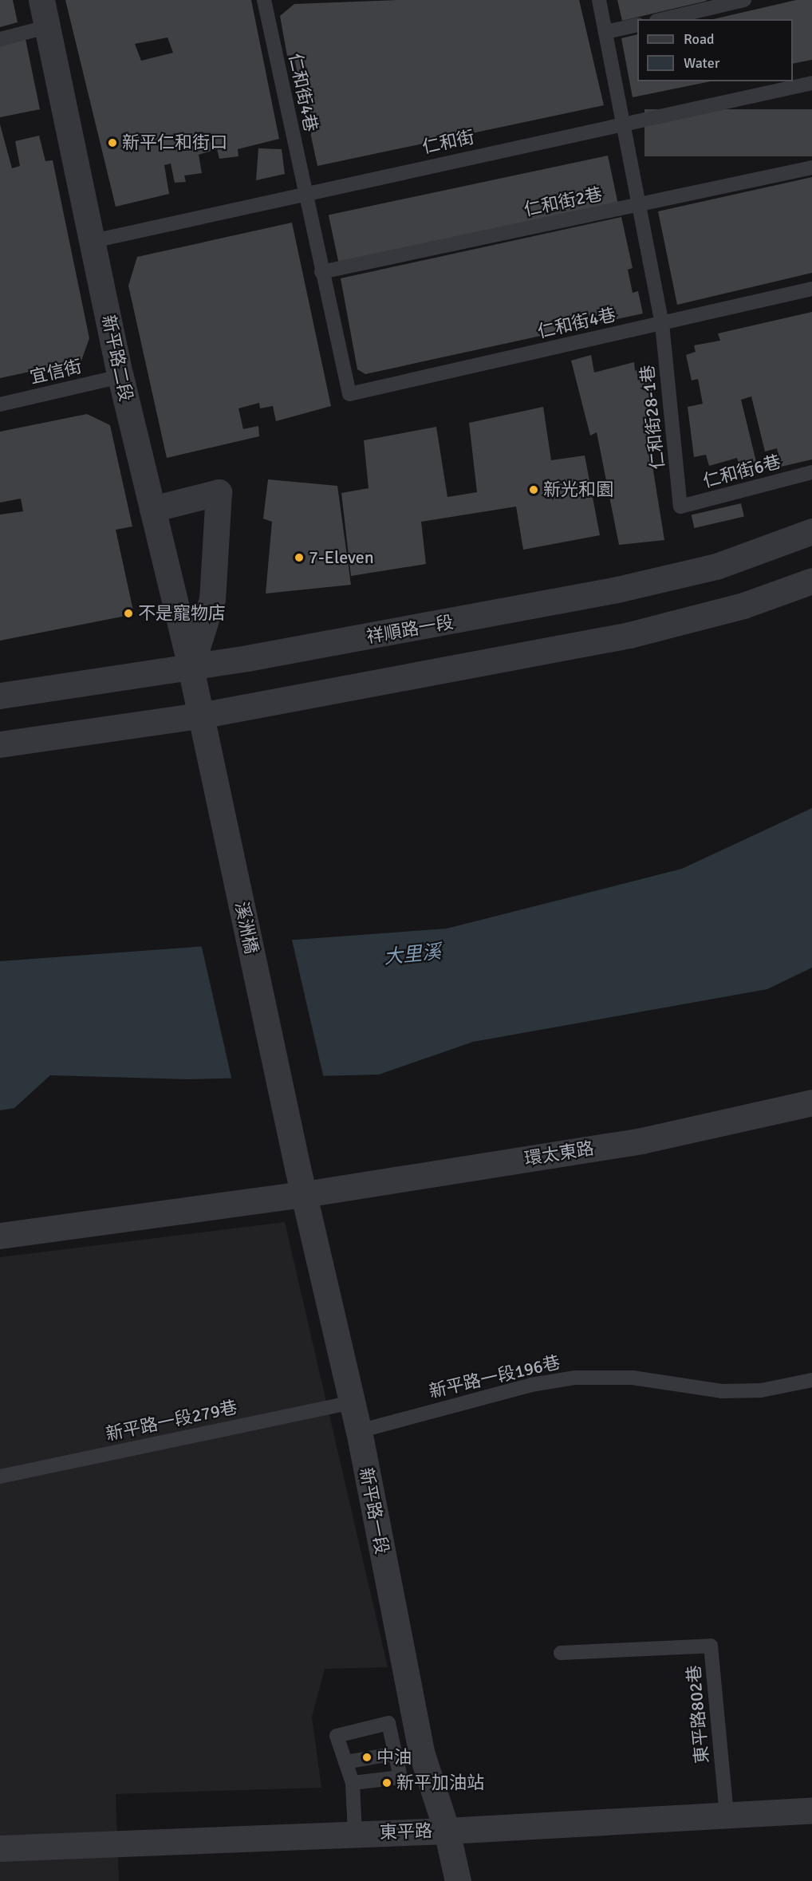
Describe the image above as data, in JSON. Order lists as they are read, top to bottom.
{
  "streets": {
    "street": [
      "新平路二段",
      "祥順路一段",
      "溪洲橋",
      "環太東路",
      "新平路一段",
      "東平路"
    ],
    "lane": [
      "仁和街4巷",
      "仁和街",
      "仁和街2巷",
      "宜信街",
      "仁和街28-1巷",
      "仁和街6巷",
      "新平路一段196巷",
      "新平路一段279巷",
      "東平路802巷"
    ]
  },
  "crossings": [
    ["仁和街4巷", "仁和街"],
    ["仁和街4巷", "仁和街2巷"],
    ["仁和街4巷", "仁和街28-1巷"],
    ["仁和街", "新平路二段"],
    ["仁和街", "仁和街28-1巷"],
    ["仁和街2巷", "仁和街28-1巷"],
    ["新平路二段", "宜信街"],
    ["新平路二段", "祥順路一段"],
    ["新平路二段", "溪洲橋"],
    ["仁和街28-1巷", "仁和街6巷"],
    ["溪洲橋", "新平路一段"],
    ["環太東路", "新平路一段"],
    ["新平路一段196巷", "新平路一段"],
    ["新平路一段279巷", "新平路一段"],
    ["新平路一段", "東平路"],
    ["東平路802巷", "東平路"]
  ],
  "water": ["大里溪"],
  "places": [
    "新平仁和街口",
    "新光和園",
    "7-Eleven",
    "不是寵物店",
    "中油",
    "新平加油站"
  ],
  "legend": ["Road", "Water"]
}
